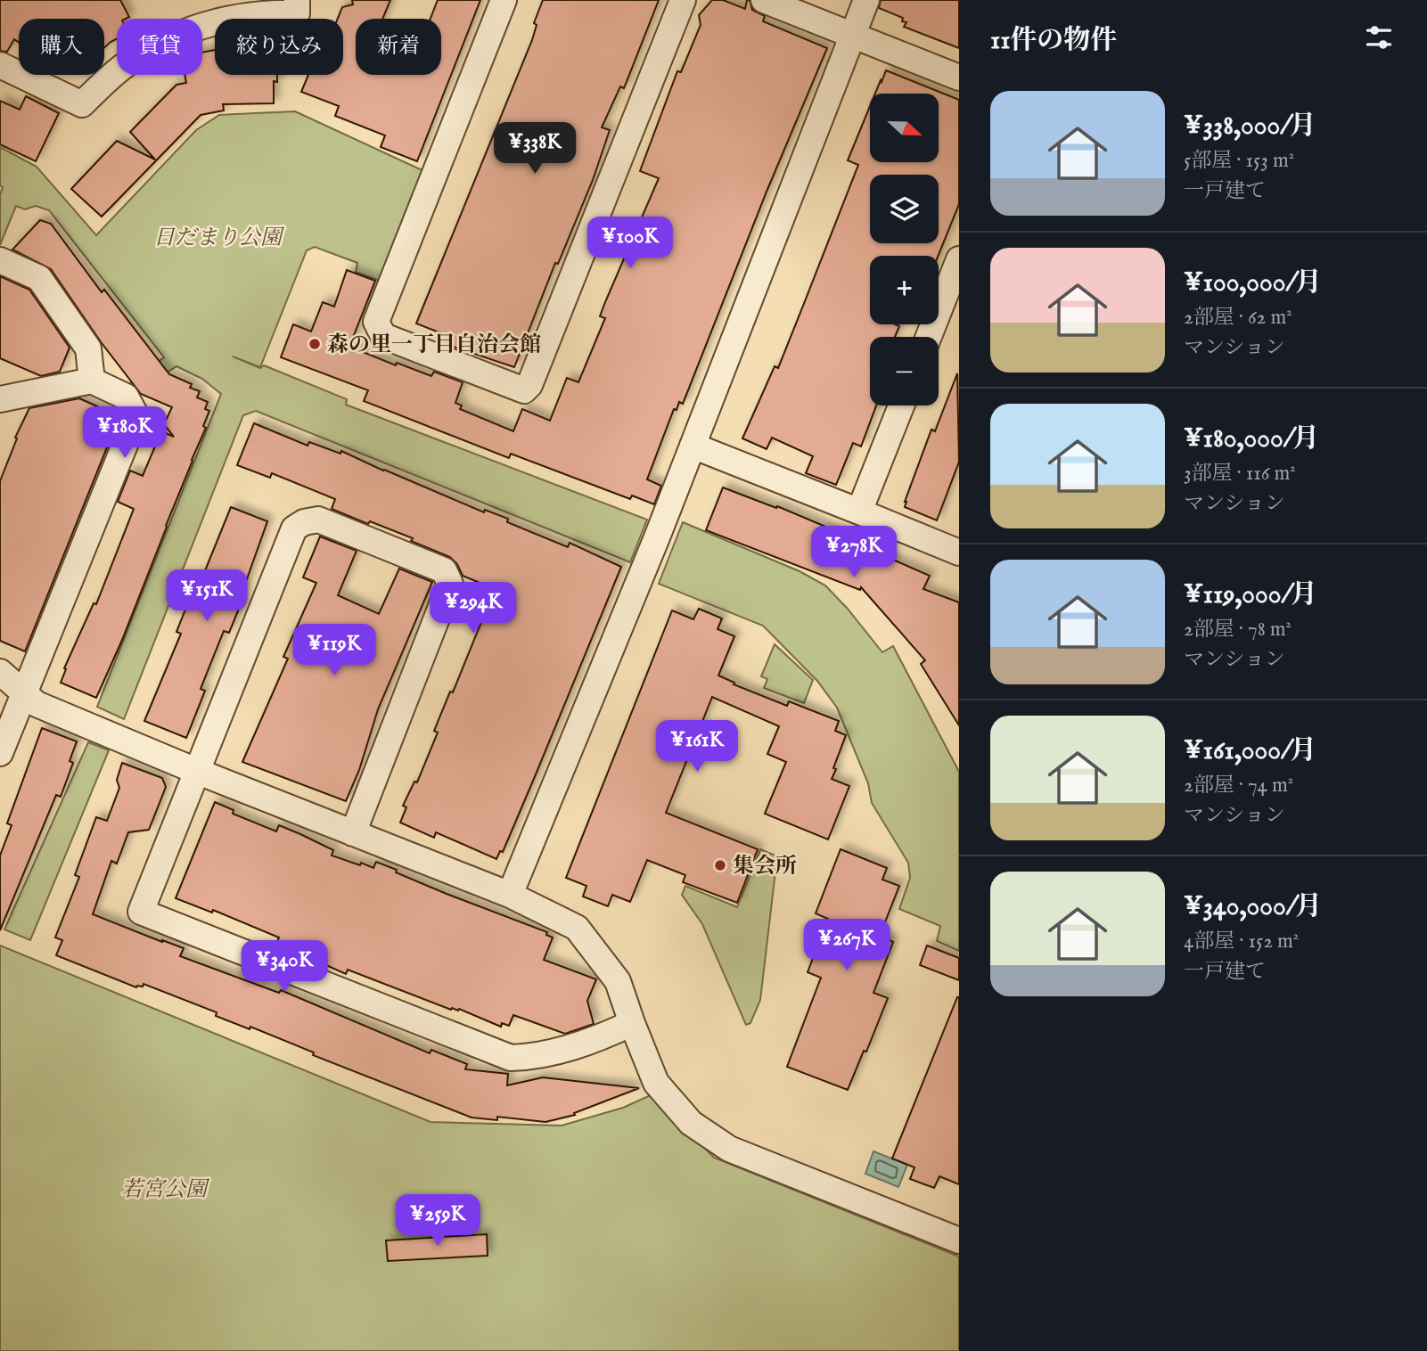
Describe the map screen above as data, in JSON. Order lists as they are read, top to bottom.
{
  "parks": ["日だまり公園", "若宮公園"],
  "places": ["森の里一丁目自治会館", "集会所"],
  "north": "right",
  "page": {
    "heading": "11件の物件",
    "chip": [
      "購入",
      "賃貸",
      "絞り込み",
      "新着"
    ],
    "list": [
      {
        "name": "¥338,000/月",
        "note": "5部屋 · 153 m² · 一戸建て"
      },
      {
        "name": "¥100,000/月",
        "note": "2部屋 · 62 m² · マンション"
      },
      {
        "name": "¥180,000/月",
        "note": "3部屋 · 116 m² · マンション"
      },
      {
        "name": "¥119,000/月",
        "note": "2部屋 · 78 m² · マンション"
      },
      {
        "name": "¥161,000/月",
        "note": "2部屋 · 74 m² · マンション"
      },
      {
        "name": "¥340,000/月",
        "note": "4部屋 · 152 m² · 一戸建て"
      }
    ],
    "map_buttons": ["+", "−"],
    "price": [
      "¥338K",
      "¥100K",
      "¥180K",
      "¥278K",
      "¥151K",
      "¥294K",
      "¥119K",
      "¥161K",
      "¥267K",
      "¥340K",
      "¥259K"
    ]
  }
}
